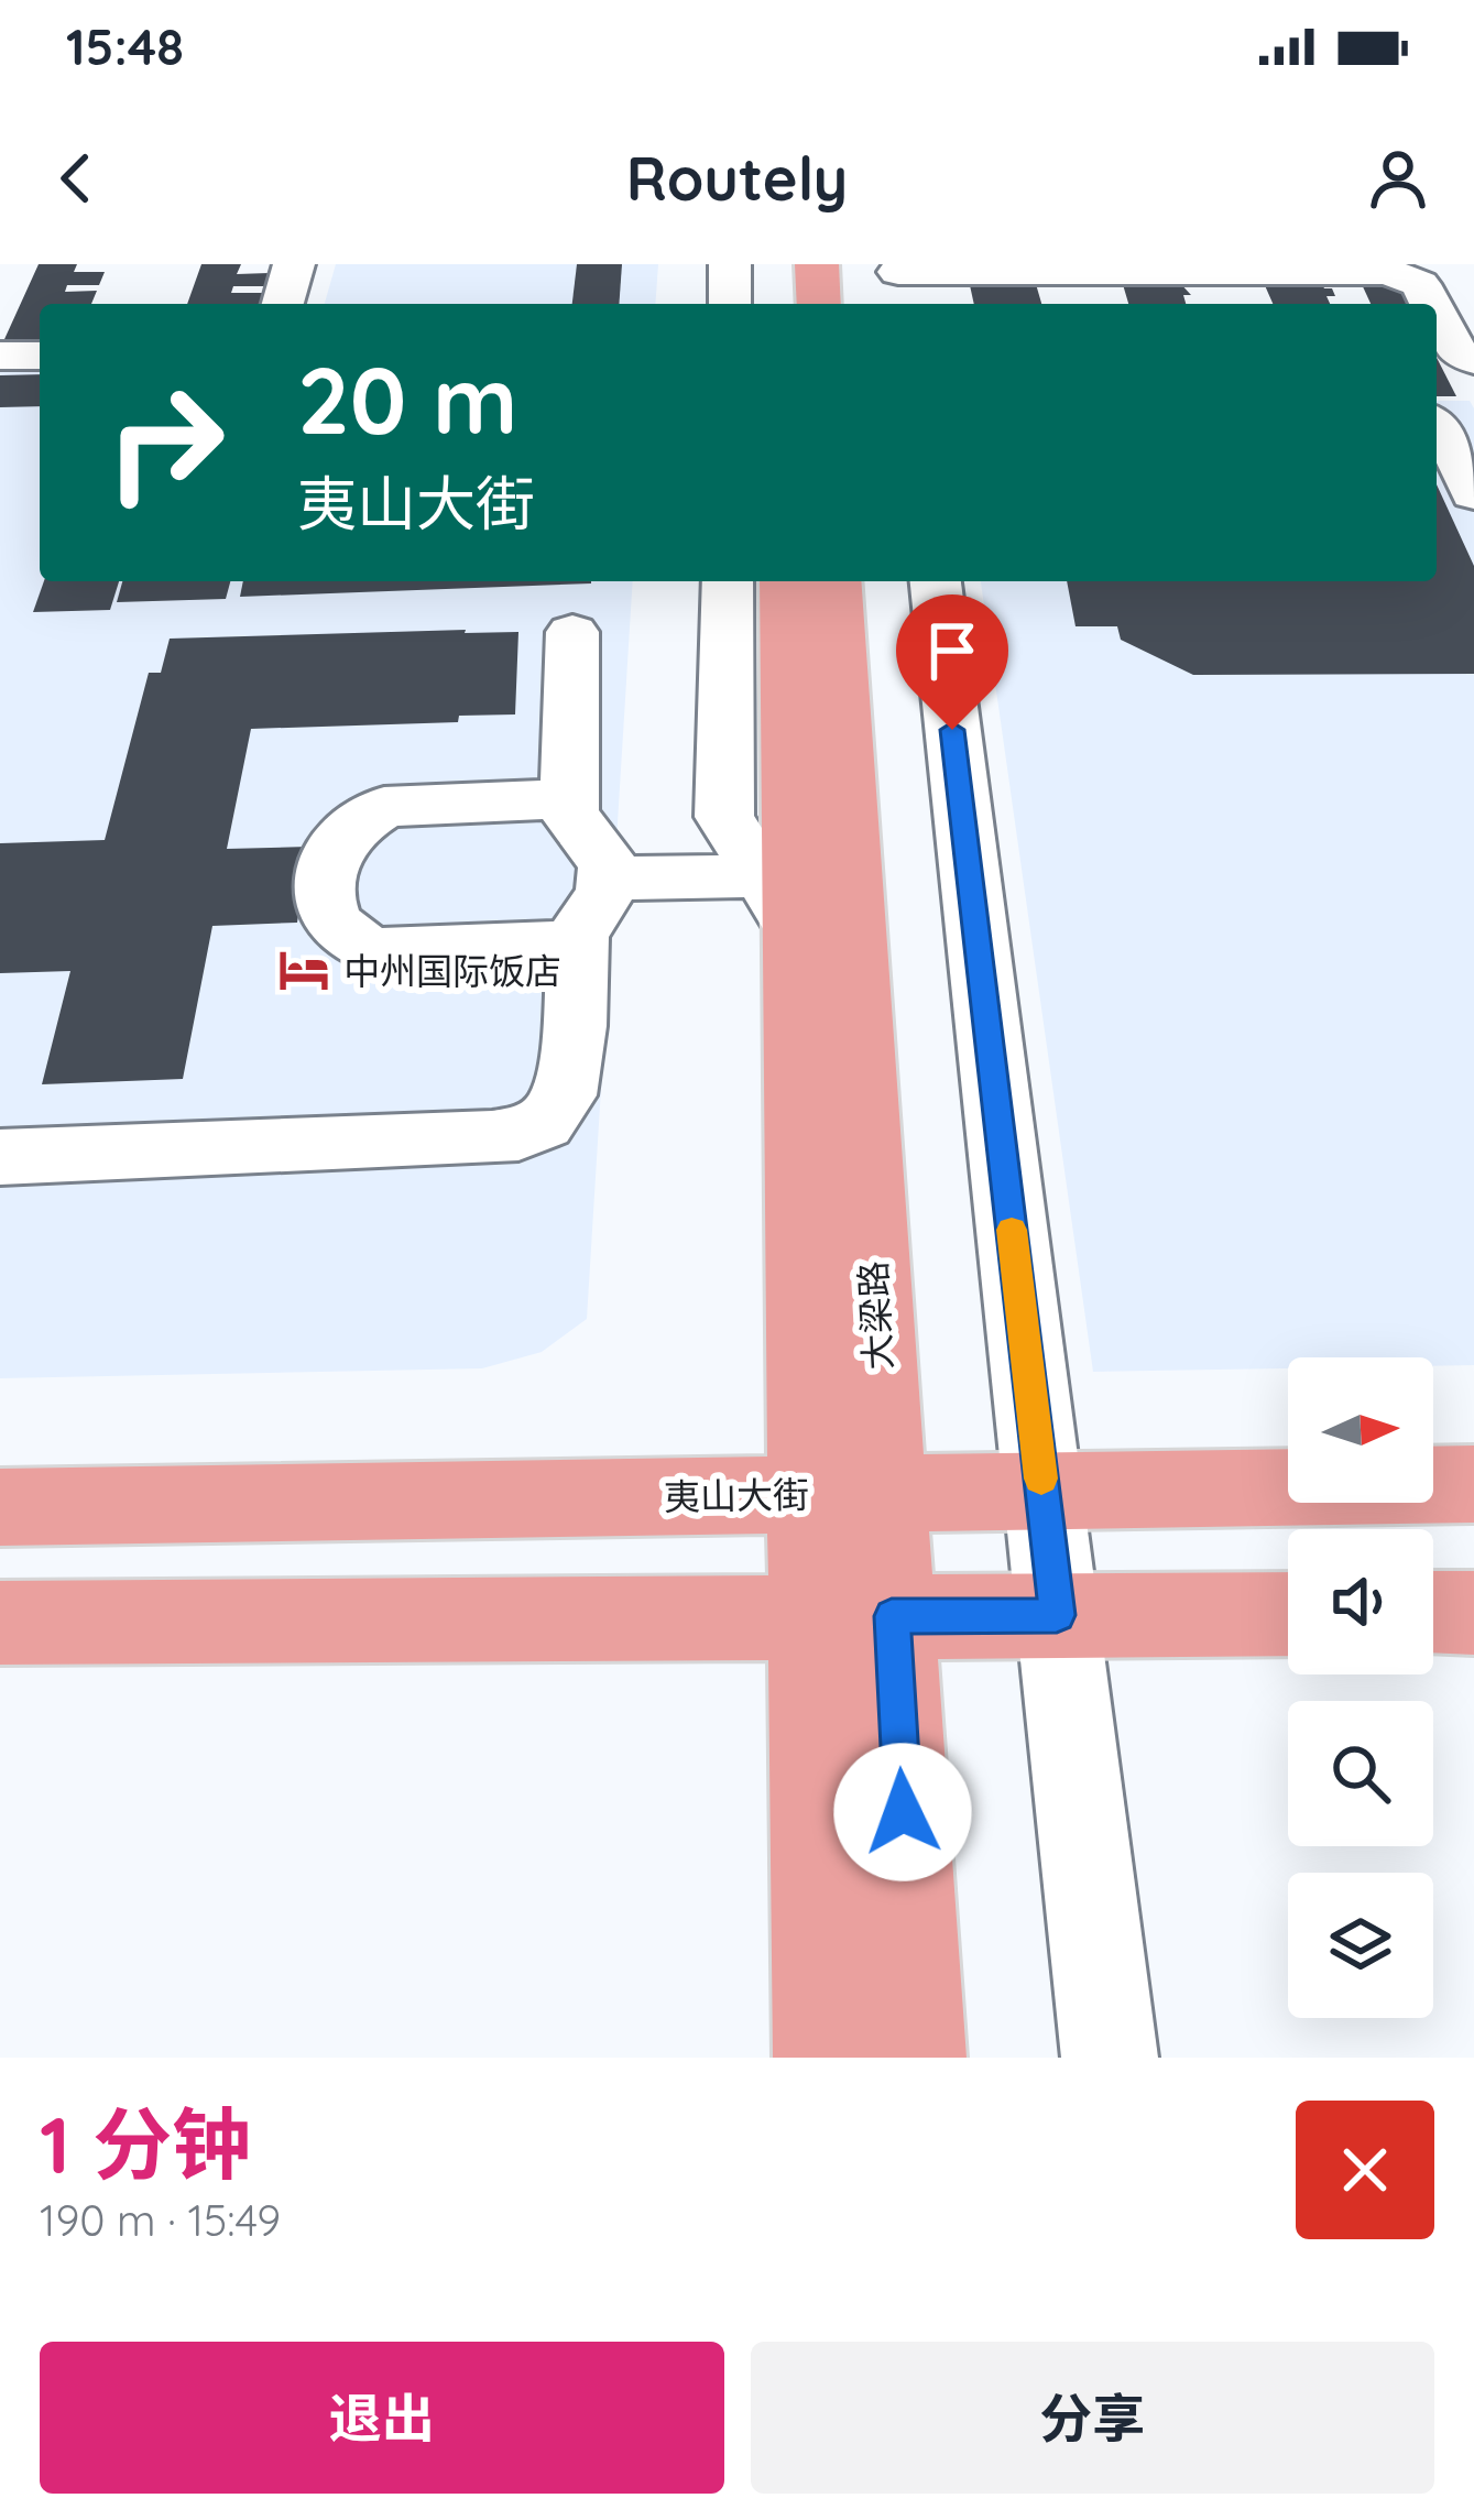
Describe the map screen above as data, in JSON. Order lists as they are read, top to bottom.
{
  "streets": {
    "main road": ["大梁路", "夷山大街"]
  },
  "crossings": [
    ["大梁路", "夷山大街"]
  ],
  "places": {
    "hotel": ["中州国际饭店"]
  },
  "north": "right",
  "page": {
    "status": "15:48",
    "header": "Routely",
    "turn": ["20 m", "夷山大街"],
    "heading": ["1 分钟", "190 m · 15:49"],
    "buttons": ["退出", "分享"]
  }
}
